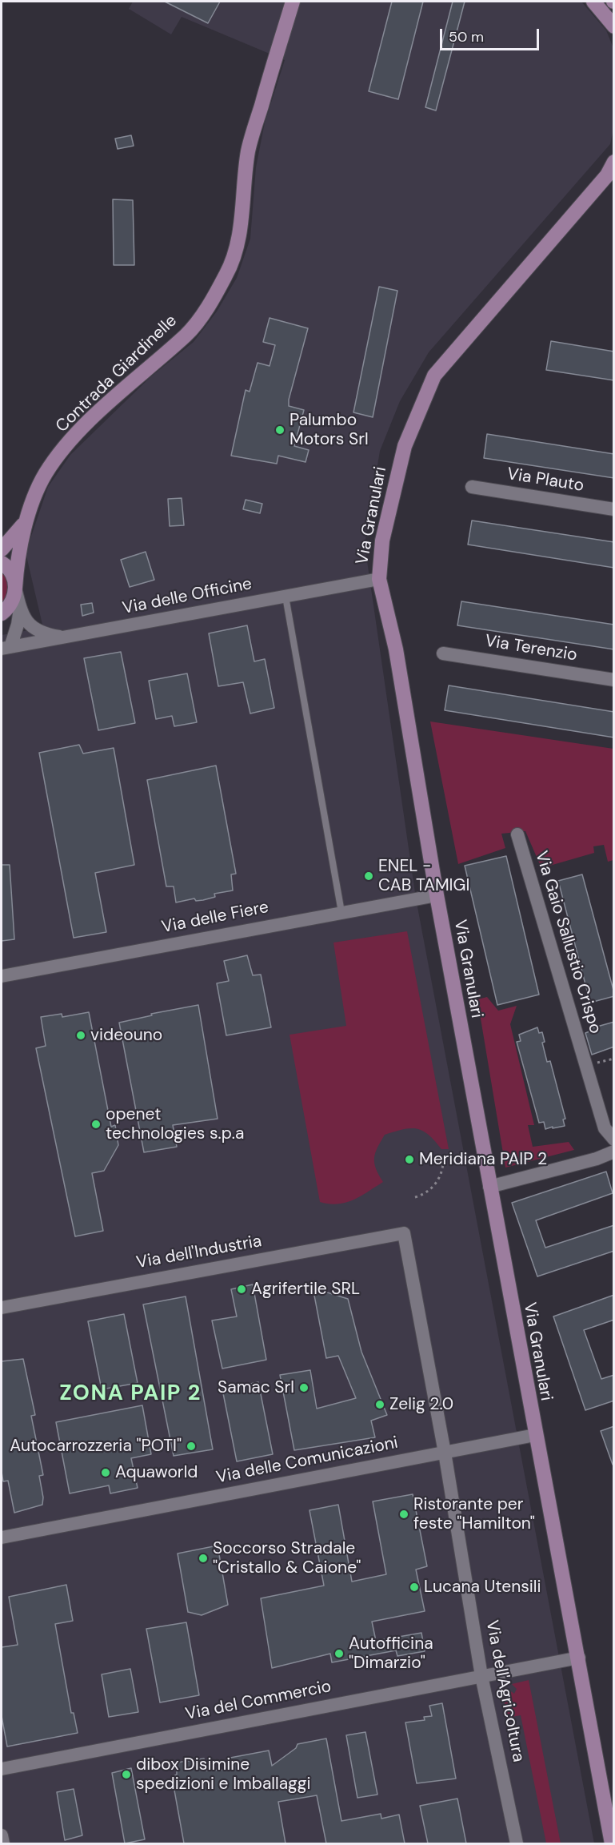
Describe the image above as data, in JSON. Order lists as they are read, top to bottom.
{
  "streets": {
    "street": [
      "Contrada Giardinelle",
      "Via Plauto",
      "Via Granulari",
      "Via delle Officine",
      "Via Terenzio",
      "Via delle Fiere",
      "Via Gaio Sallustio Crispo",
      "Via dell'Industria",
      "Via delle Comunicazioni",
      "Via dell'Agricoltura",
      "Via del Commercio"
    ]
  },
  "crossings": [
    ["Via Granulari", "Via delle Officine"],
    ["Via Granulari", "Via delle Fiere"],
    ["Via Granulari", "Via delle Comunicazioni"],
    ["Via Granulari", "Via del Commercio"],
    ["Via dell'Industria", "Via dell'Agricoltura"],
    ["Via delle Comunicazioni", "Via dell'Agricoltura"],
    ["Via dell'Agricoltura", "Via del Commercio"]
  ],
  "districts": ["ZONA PAIP 2"],
  "places": [
    "Palumbo Motors Srl",
    "ENEL - CAB TAMIGI",
    "videouno",
    "openet technologies s.p.a",
    "Meridiana PAIP 2",
    "Agrifertile SRL",
    "Samac Srl",
    "Zelig 2.0",
    "Autocarrozzeria \"POTI\"",
    "Aquaworld",
    "Ristorante per feste \"Hamilton\"",
    "Soccorso Stradale \"Cristallo & Caione\"",
    "Lucana Utensili",
    "Autofficina \"Dimarzio\"",
    "dibox Disimine spedizioni e Imballaggi"
  ],
  "scale_bar": "50 m"
}
